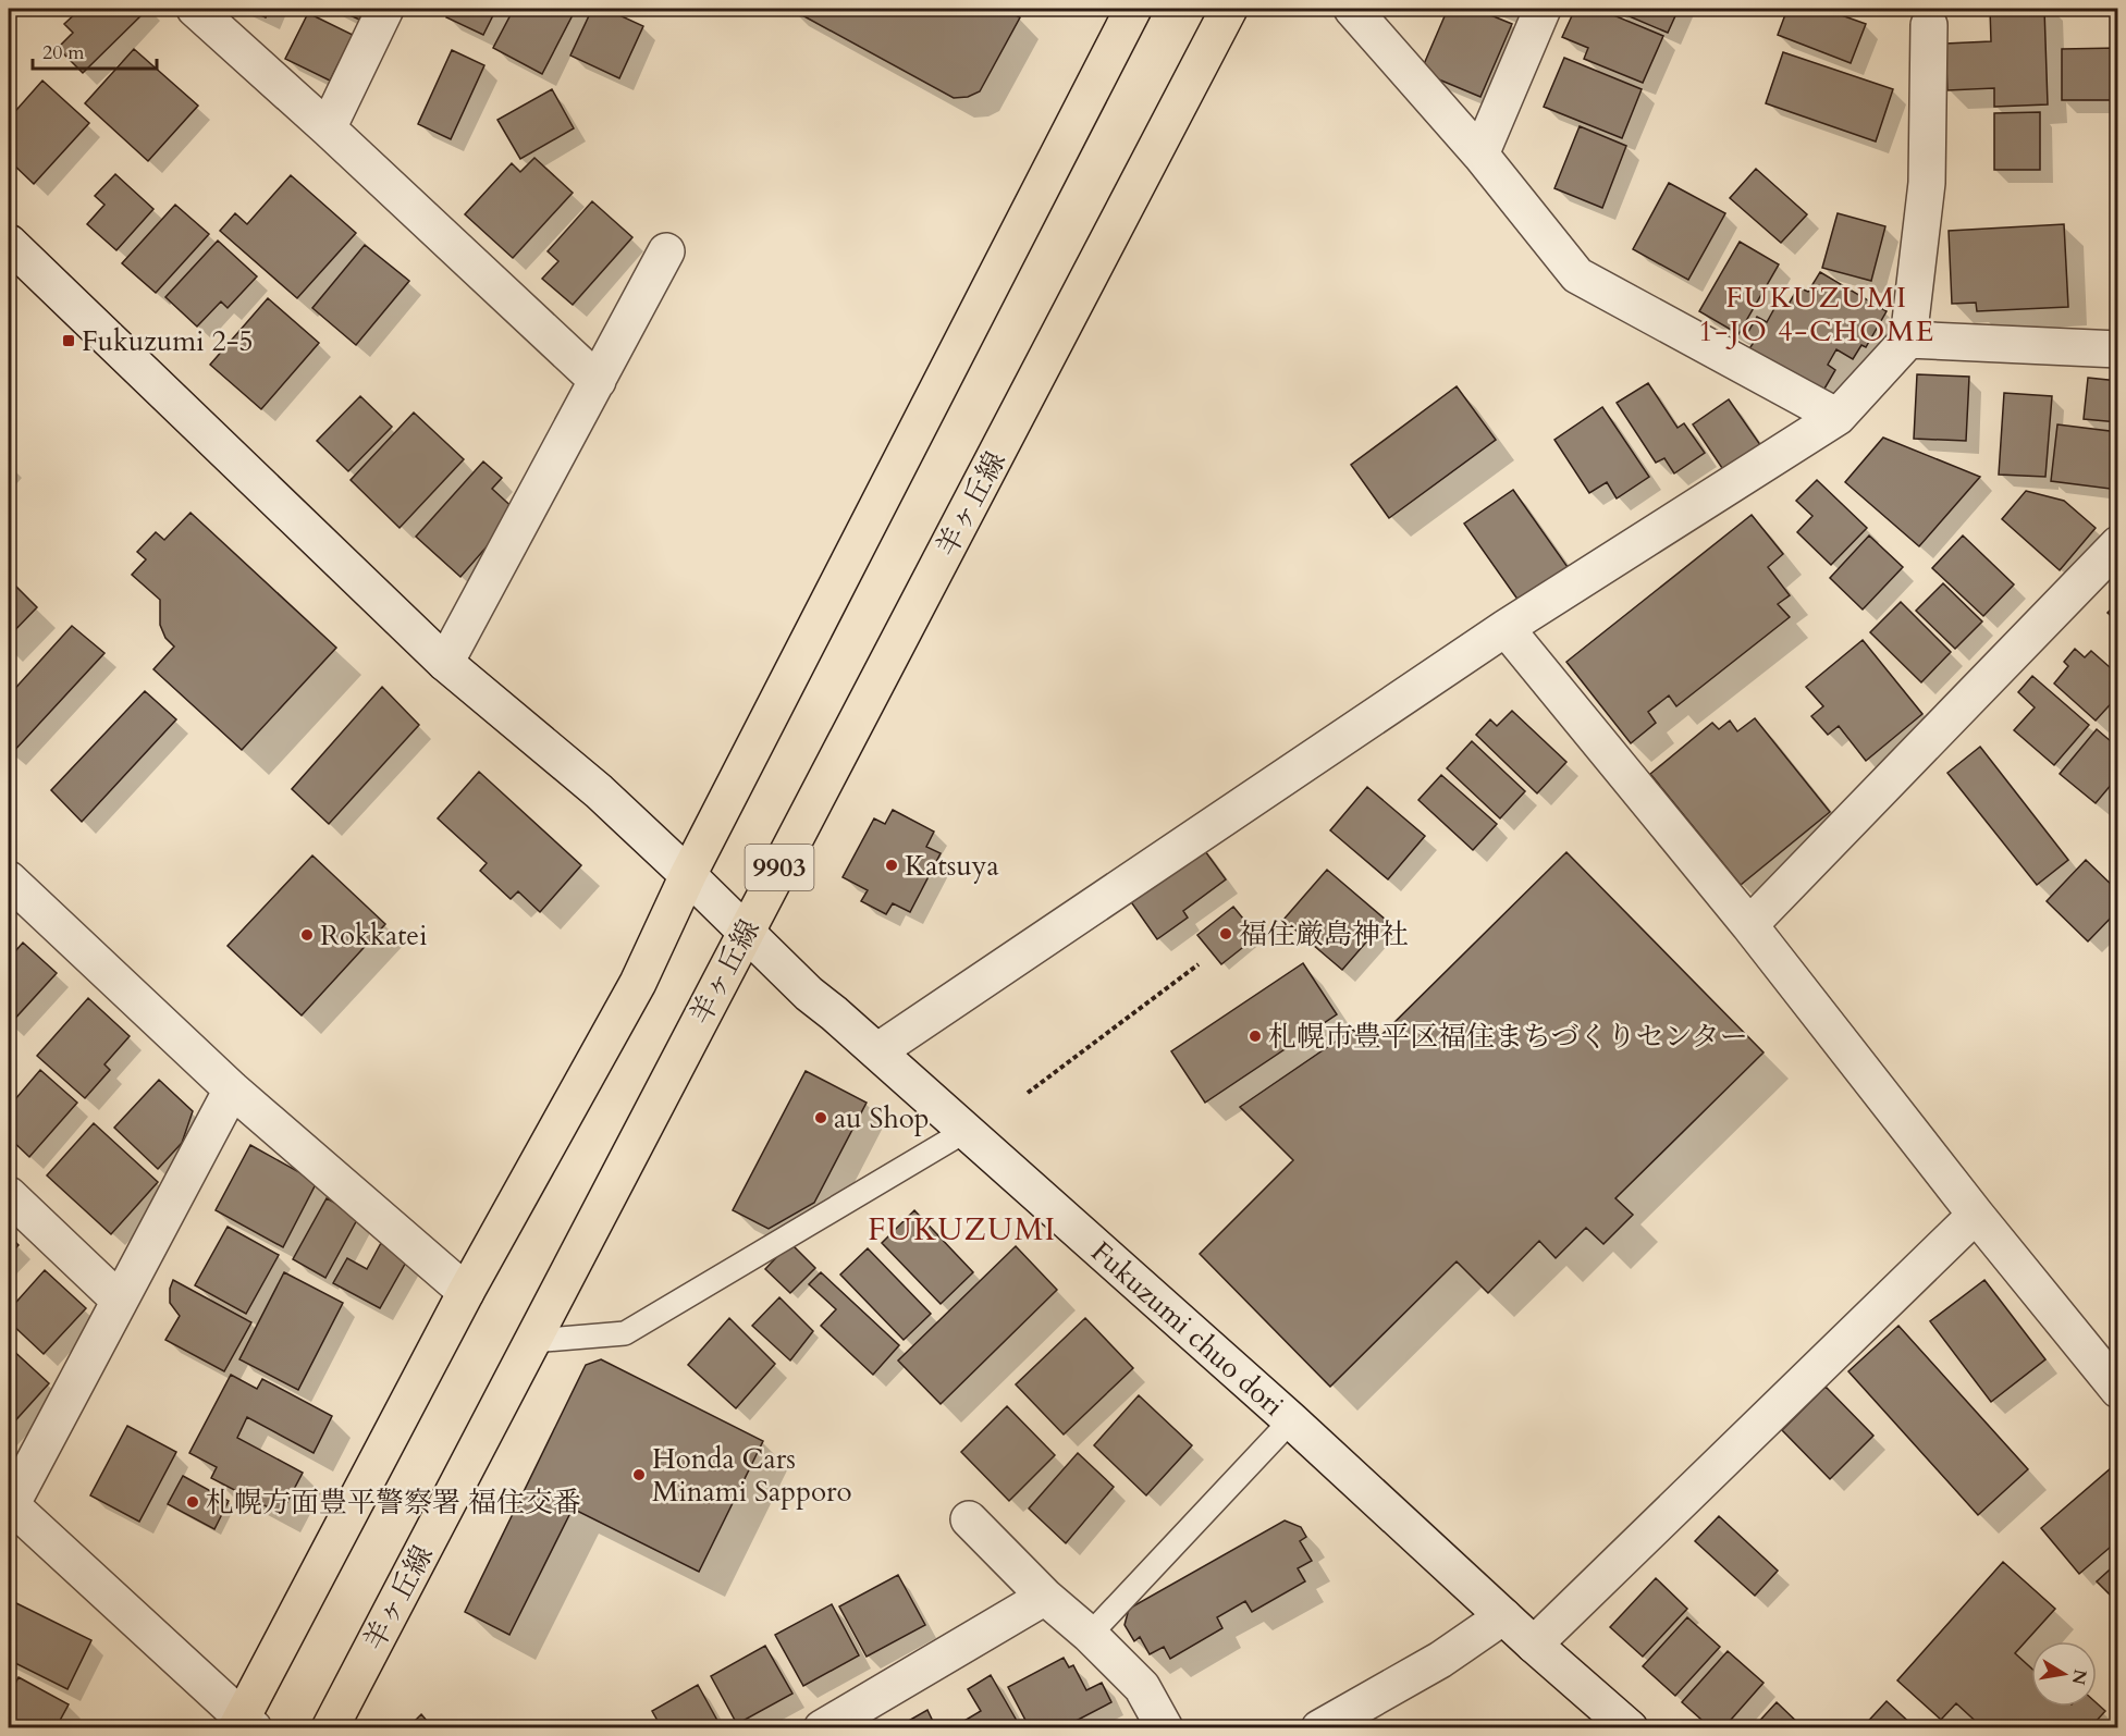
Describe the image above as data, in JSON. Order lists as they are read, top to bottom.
{
  "streets": {
    "main road": ["羊ヶ丘線", "9903"],
    "street": ["Fukuzumi chuo dori"]
  },
  "crossings": [
    ["羊ヶ丘線", "Fukuzumi chuo dori"],
    ["9903", "Fukuzumi chuo dori"]
  ],
  "districts": ["FUKUZUMI 1-JO 4-CHOME", "FUKUZUMI"],
  "places": {
    "transit": ["Fukuzumi 2-5"],
    "other": [
      "Katsuya",
      "福住厳島神社",
      "Rokkatei",
      "札幌市豊平区福住まちづくりセンター",
      "au Shop",
      "Honda Cars Minami Sapporo",
      "札幌方面豊平警察署 福住交番"
    ]
  },
  "scale_bar": "20 m",
  "north": "right"
}
